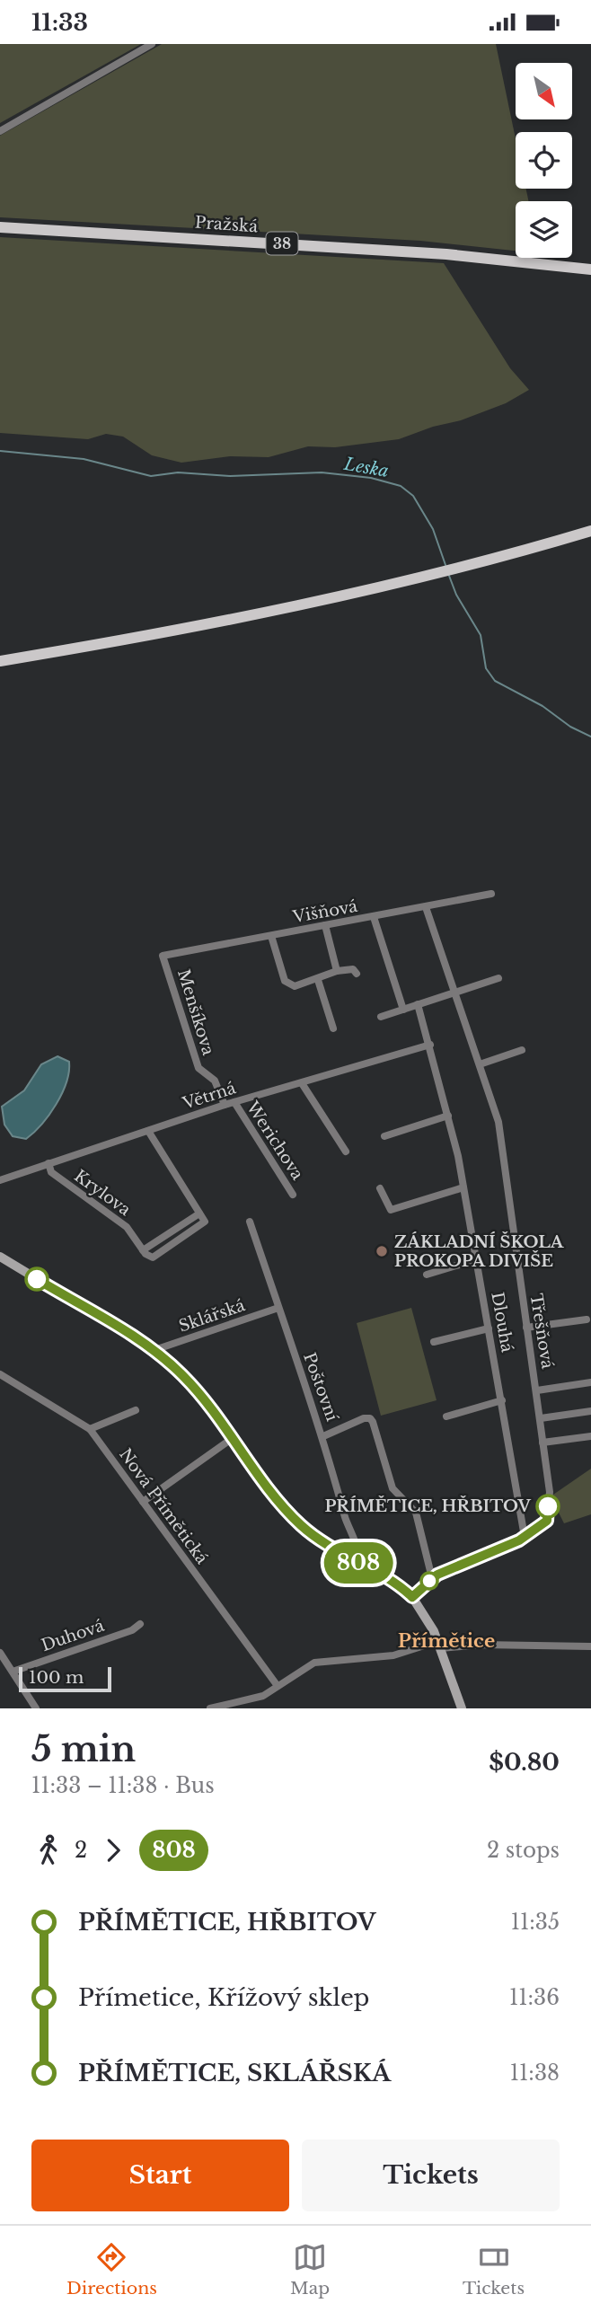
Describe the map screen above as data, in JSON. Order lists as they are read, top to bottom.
{
  "streets": {
    "main road": ["Pražská", "38"],
    "street": [
      "Višňová",
      "Menšíkova",
      "Větrná",
      "Werichova",
      "Krylova",
      "Sklářská",
      "Dlouhá",
      "Třešňová",
      "Poštovní",
      "Nová Přímětická",
      "Duhová"
    ]
  },
  "crossings": [
    ["Višňová", "Menšíkova"],
    ["Višňová", "Třešňová"],
    ["Menšíkova", "Větrná"],
    ["Větrná", "Werichova"],
    ["Větrná", "Krylova"],
    ["Větrná", "Dlouhá"],
    ["Sklářská", "Poštovní"],
    ["Dlouhá", "Třešňová"]
  ],
  "districts": ["Přímětice"],
  "water": ["Leska"],
  "places": ["ZÁKLADNÍ ŠKOLA PROKOPA DIVIŠE", "PŘÍMĚTICE, HŘBITOV"],
  "lines": ["bus line 808"],
  "scale_bar": "100 m",
  "north": "bottom right",
  "page": {
    "status": "11:33",
    "on_map": "808",
    "scale": "100 m",
    "heading": ["5 min", "11:33 – 11:38 · Bus", "$0.80"],
    "legs": ["2", "808", "2 stops"],
    "list": [
      {
        "name": "PŘÍMĚTICE, HŘBITOV",
        "value": "11:35"
      },
      {
        "name": "Přímetice, Křížový sklep",
        "value": "11:36"
      },
      {
        "name": "PŘÍMĚTICE, SKLÁŘSKÁ",
        "value": "11:38"
      }
    ],
    "buttons": ["Start", "Tickets"],
    "tabs": ["Directions", "Map", "Tickets"]
  }
}
